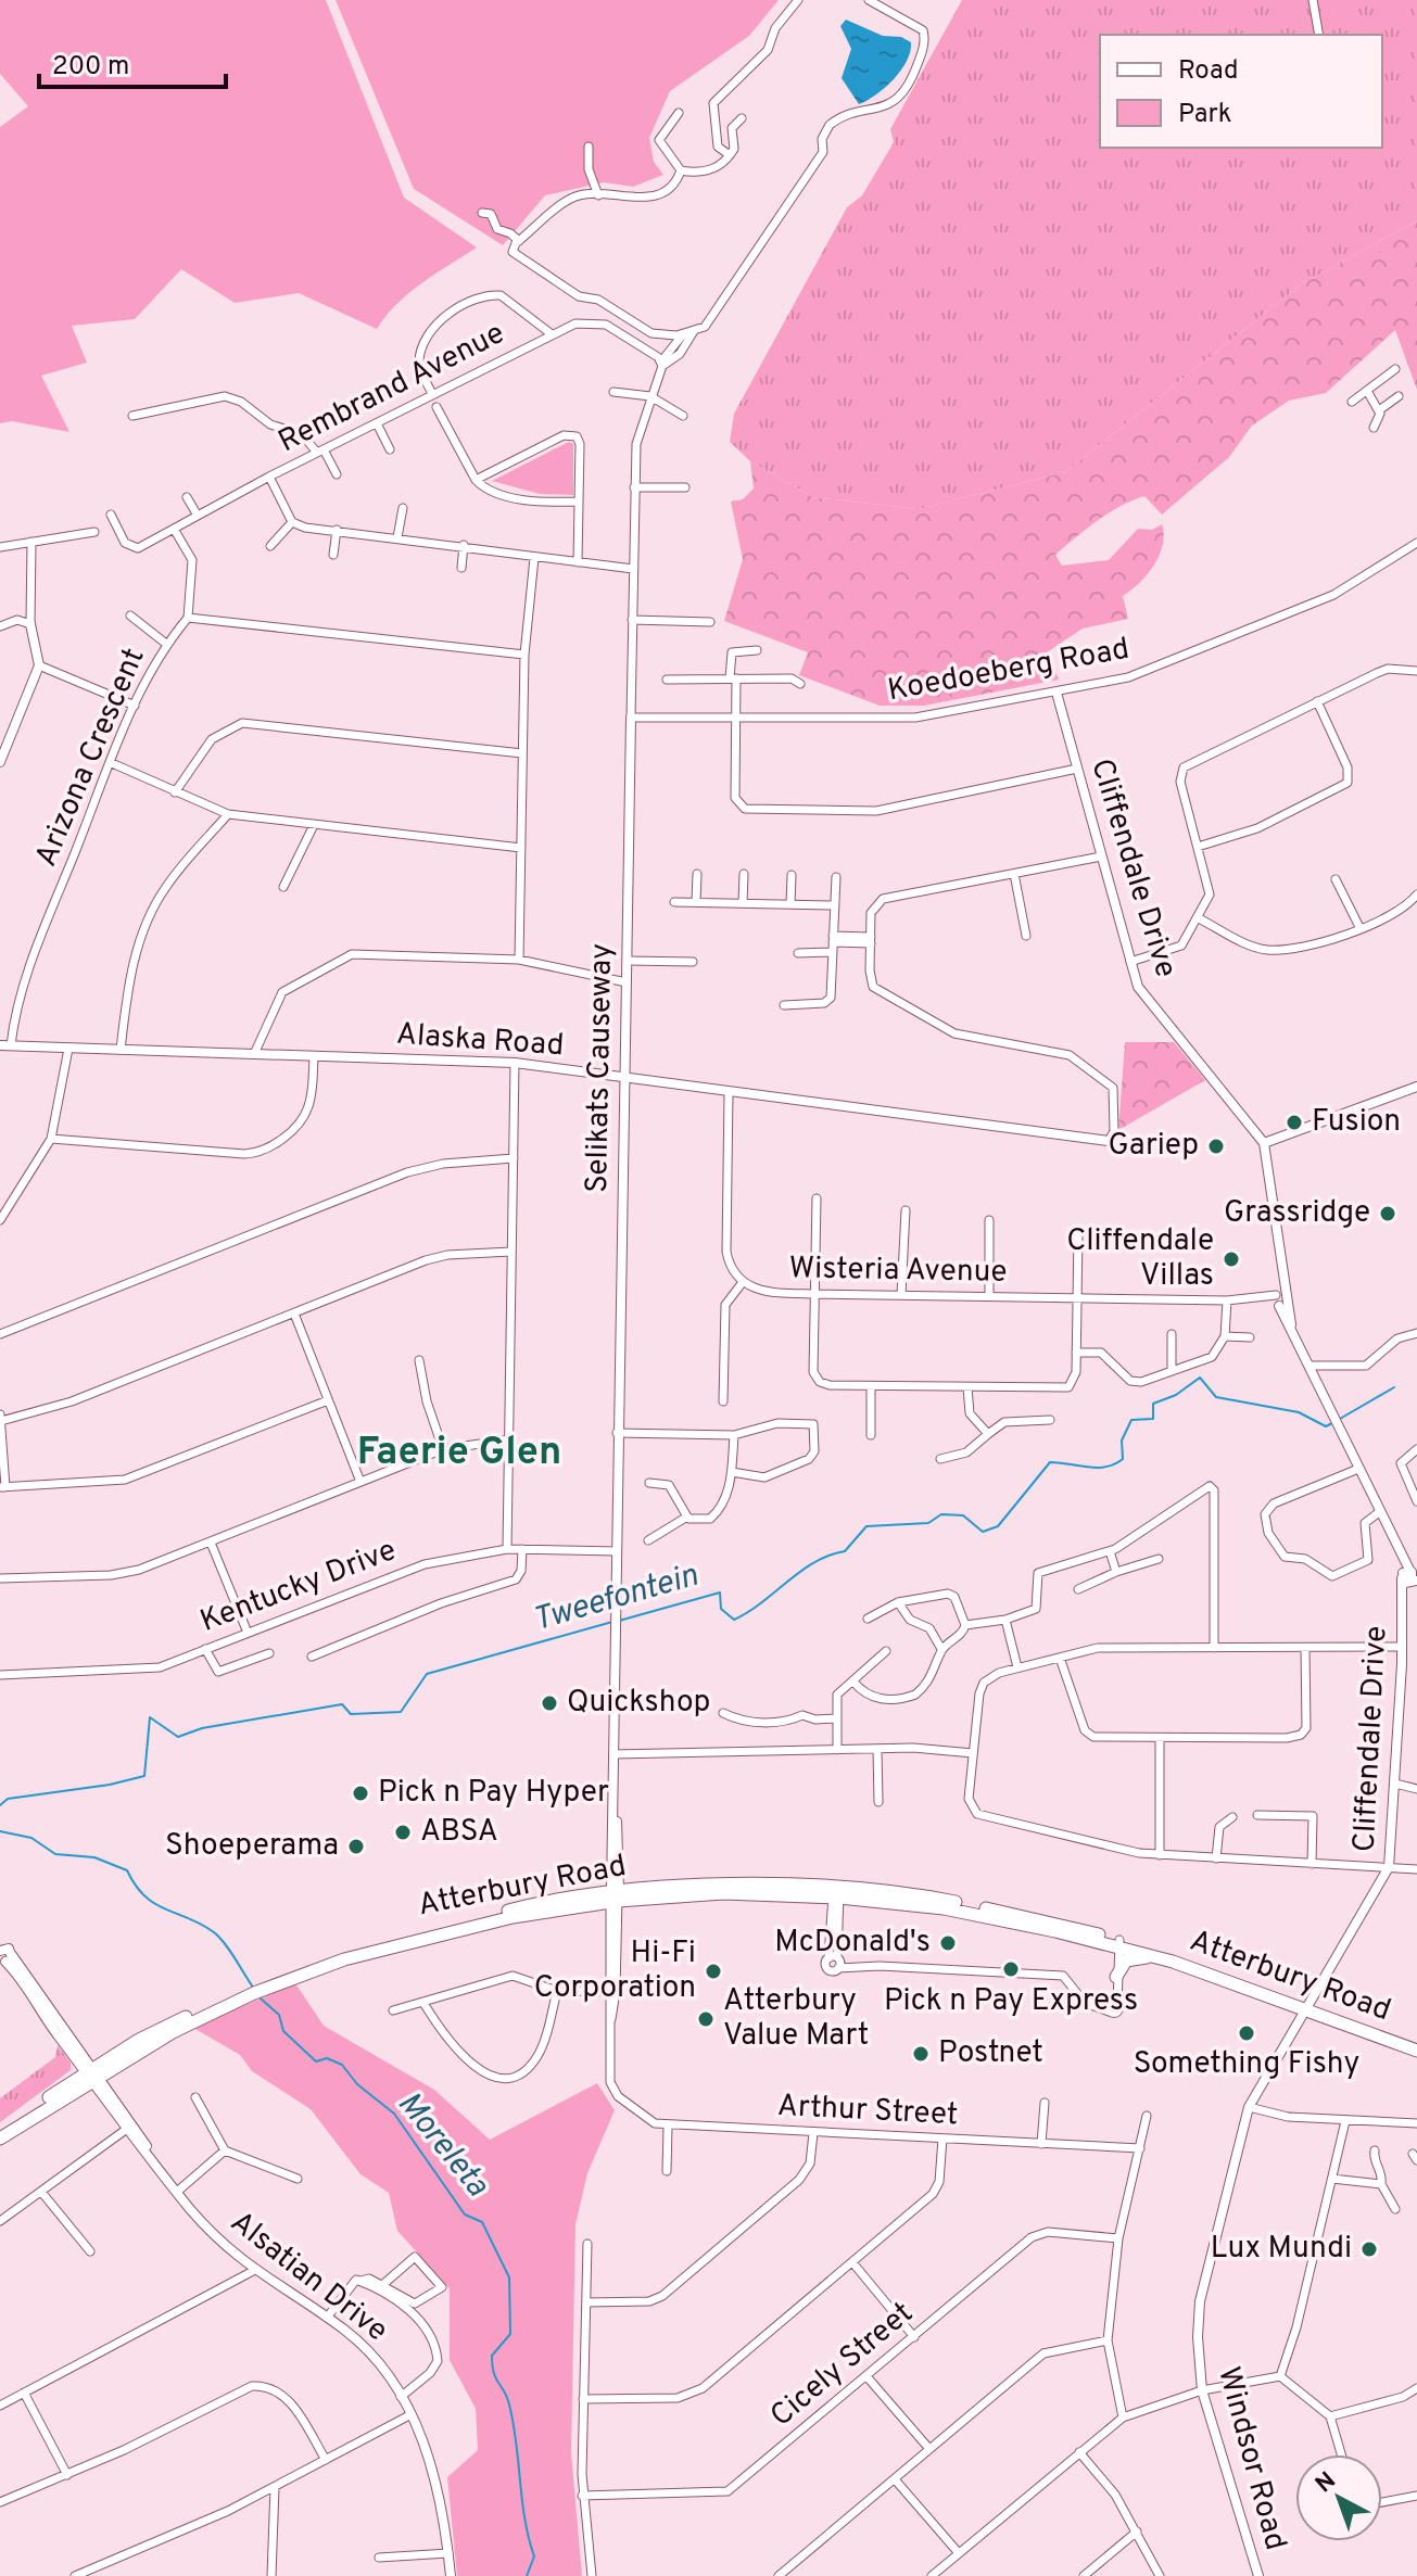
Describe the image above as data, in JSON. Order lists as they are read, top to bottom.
{
  "streets": {
    "main road": ["Atterbury Road"],
    "street": [
      "Rembrand Avenue",
      "Koedoeberg Road",
      "Arizona Crescent",
      "Cliffendale Drive",
      "Alaska Road",
      "Selikats Causeway",
      "Wisteria Avenue",
      "Kentucky Drive",
      "Arthur Street",
      "Alsatian Drive",
      "Cicely Street",
      "Windsor Road"
    ]
  },
  "crossings": [
    ["Rembrand Avenue", "Selikats Causeway"],
    ["Koedoeberg Road", "Cliffendale Drive"],
    ["Koedoeberg Road", "Selikats Causeway"],
    ["Arizona Crescent", "Alaska Road"],
    ["Cliffendale Drive", "Wisteria Avenue"],
    ["Cliffendale Drive", "Atterbury Road"],
    ["Cliffendale Drive", "Windsor Road"],
    ["Alaska Road", "Selikats Causeway"],
    ["Alaska Road", "Wisteria Avenue"],
    ["Selikats Causeway", "Kentucky Drive"],
    ["Selikats Causeway", "Atterbury Road"],
    ["Selikats Causeway", "Arthur Street"],
    ["Atterbury Road", "Alsatian Drive"],
    ["Atterbury Road", "Windsor Road"]
  ],
  "districts": ["Faerie Glen"],
  "water": ["Tweefontein", "Moreleta"],
  "places": [
    "Fusion",
    "Gariep",
    "Grassridge",
    "Cliffendale Villas",
    "Quickshop",
    "Pick n Pay Hyper",
    "ABSA",
    "Shoeperama",
    "McDonald's",
    "Pick n Pay Express",
    "Hi-Fi Corporation",
    "Atterbury Value Mart",
    "Something Fishy",
    "Postnet",
    "Lux Mundi"
  ],
  "legend": ["Road", "Park"],
  "scale_bar": "200 m",
  "north": "top left"
}
